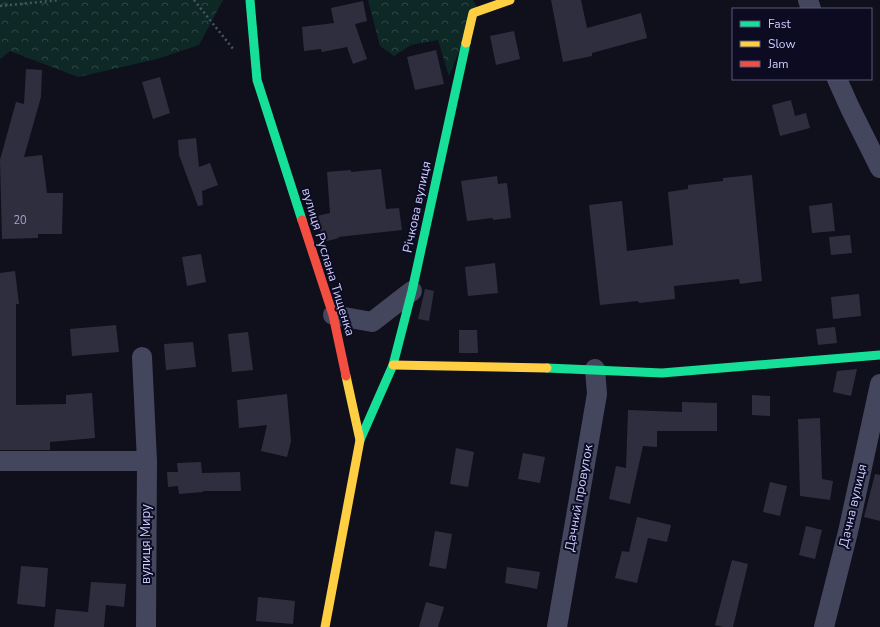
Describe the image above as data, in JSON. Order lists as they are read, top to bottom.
{
  "streets": {
    "street": [
      "Річкова вулиця",
      "вулиця Руслана Тищенка",
      "Дачний провулок",
      "Дачна вулиця",
      "вулиця Миру"
    ]
  },
  "crossings": [
    ["Річкова вулиця", "вулиця Руслана Тищенка"]
  ],
  "house_numbers": ["20"],
  "legend": ["Fast", "Slow", "Jam"]
}
